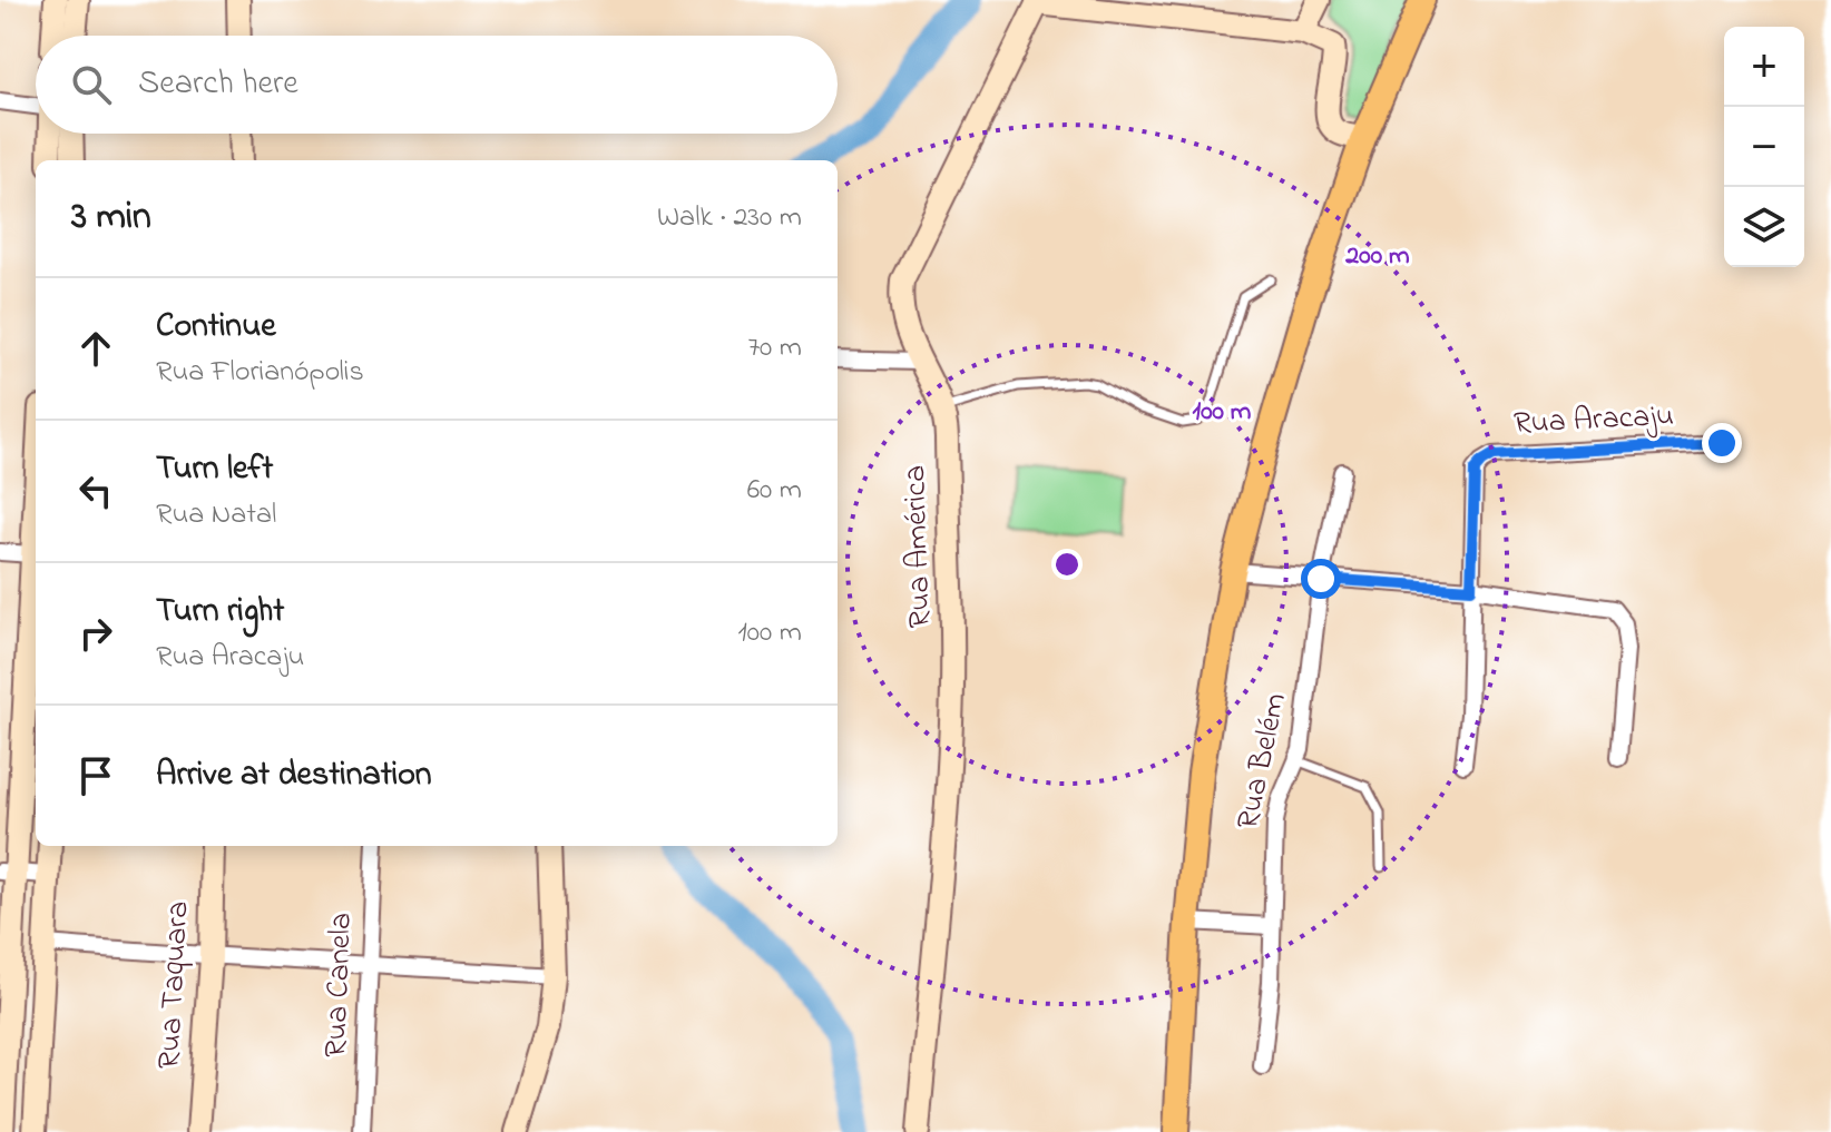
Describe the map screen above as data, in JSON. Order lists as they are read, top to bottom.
{
  "streets": {
    "street": [
      "Rua Aracaju",
      "Rua América",
      "Rua Belém",
      "Rua Taquara",
      "Rua Canela"
    ]
  },
  "page": {
    "map_buttons": ["+", "−"],
    "search": "Search here",
    "heading": ["3 min", "Walk · 230 m"],
    "list": [
      ["Continue", "Rua Florianópolis", "70 m"],
      ["Turn left", "Rua Natal", "60 m"],
      ["Turn right", "Rua Aracaju", "100 m"],
      "Arrive at destination"
    ]
  },
  "rings": ["200 m", "100 m"]
}
